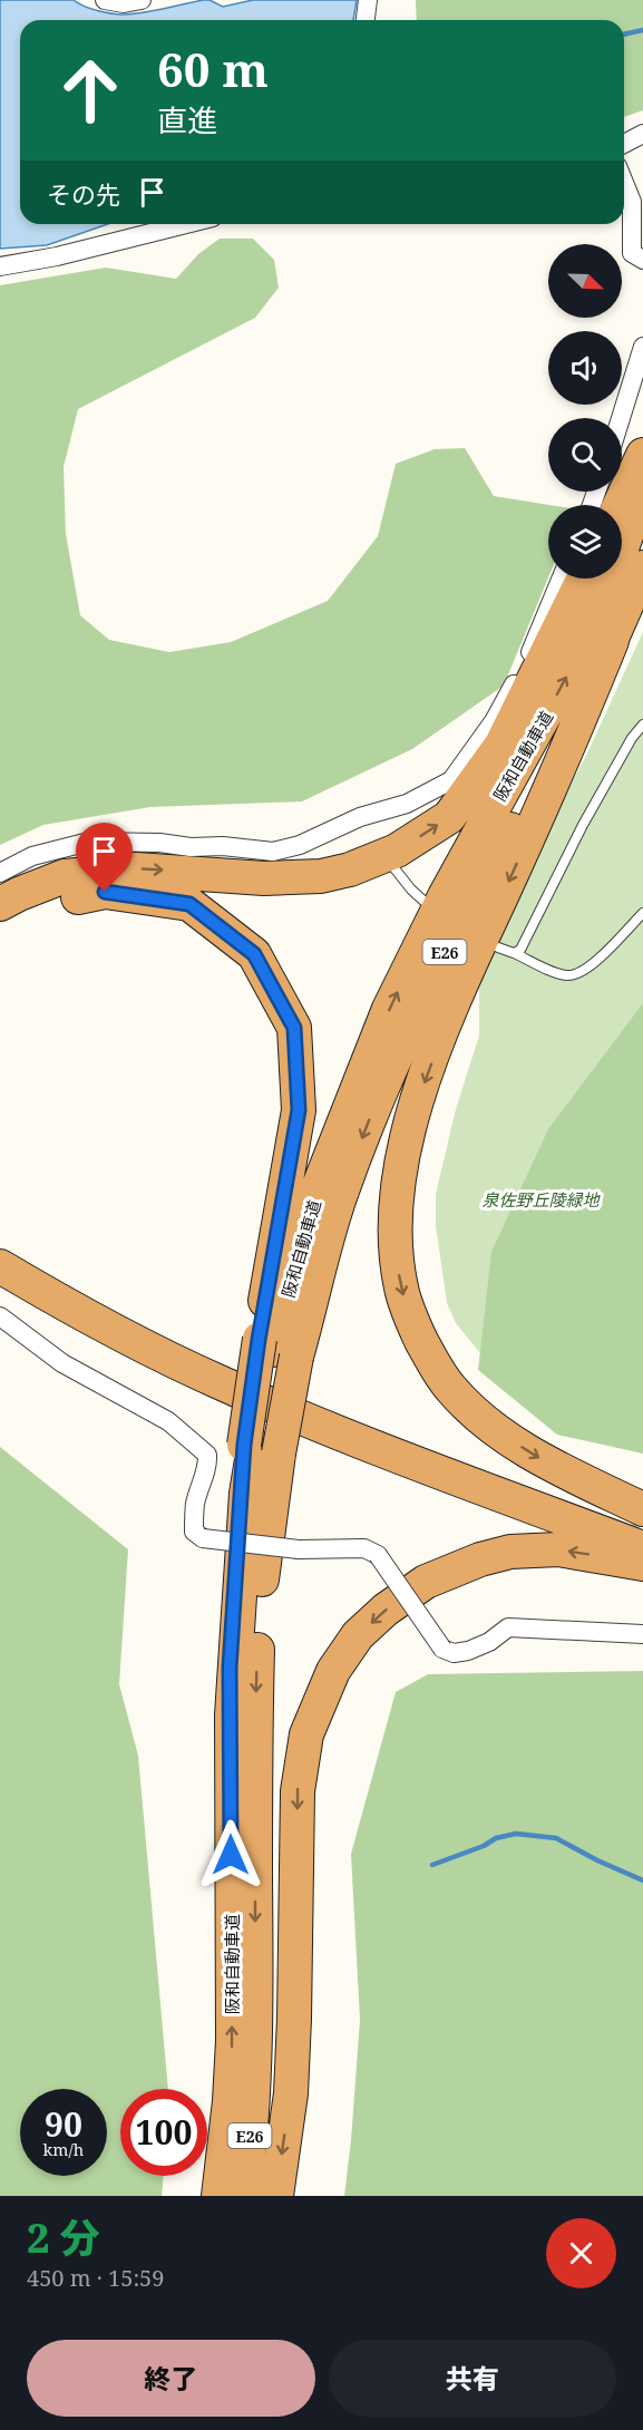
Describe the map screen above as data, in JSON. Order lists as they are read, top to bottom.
{
  "streets": {
    "highway": ["阪和自動車道", "E26"]
  },
  "parks": ["泉佐野丘陵緑地"],
  "north": "bottom right",
  "page": {
    "turn": ["60 m", "直進"],
    "then": "その先",
    "speed": "90 km/h",
    "limit": "100",
    "heading": ["2 分", "450 m · 15:59"],
    "buttons": ["終了", "共有"]
  }
}
